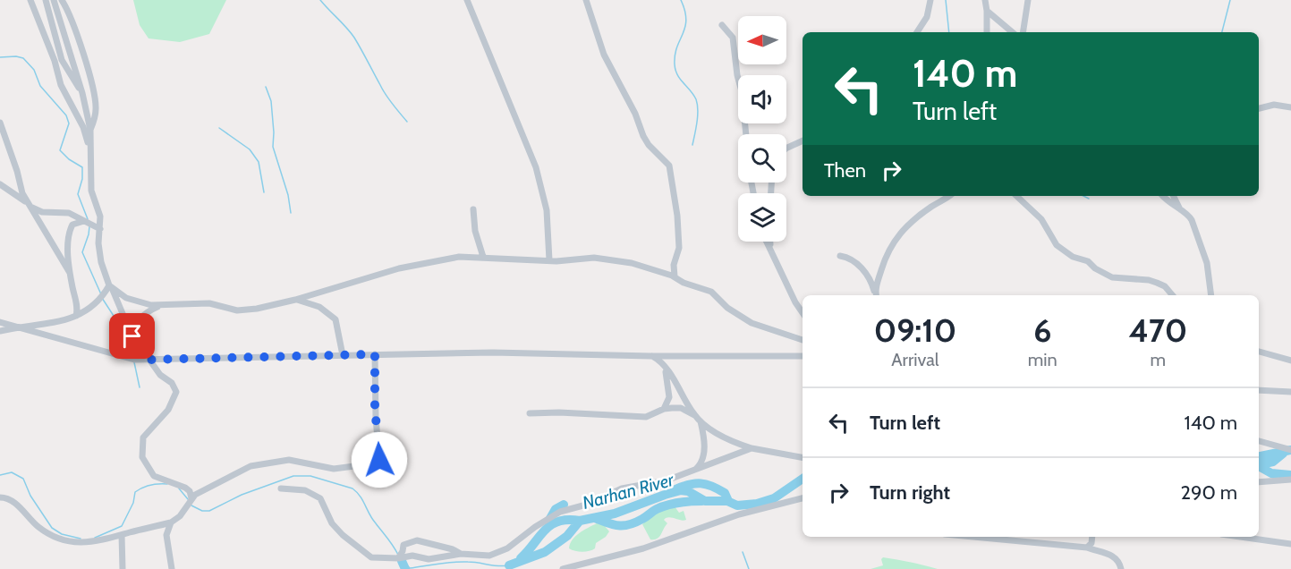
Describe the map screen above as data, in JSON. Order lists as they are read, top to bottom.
{
  "water": ["Narhan River"],
  "north": "left",
  "page": {
    "turn": ["140 m", "Turn left"],
    "then": "Then",
    "eta": [
      "09:10",
      "Arrival",
      "6",
      "min",
      "470",
      "m"
    ],
    "list": [
      {
        "name": "Turn left",
        "value": "140 m"
      },
      {
        "name": "Turn right",
        "value": "290 m"
      }
    ]
  }
}
